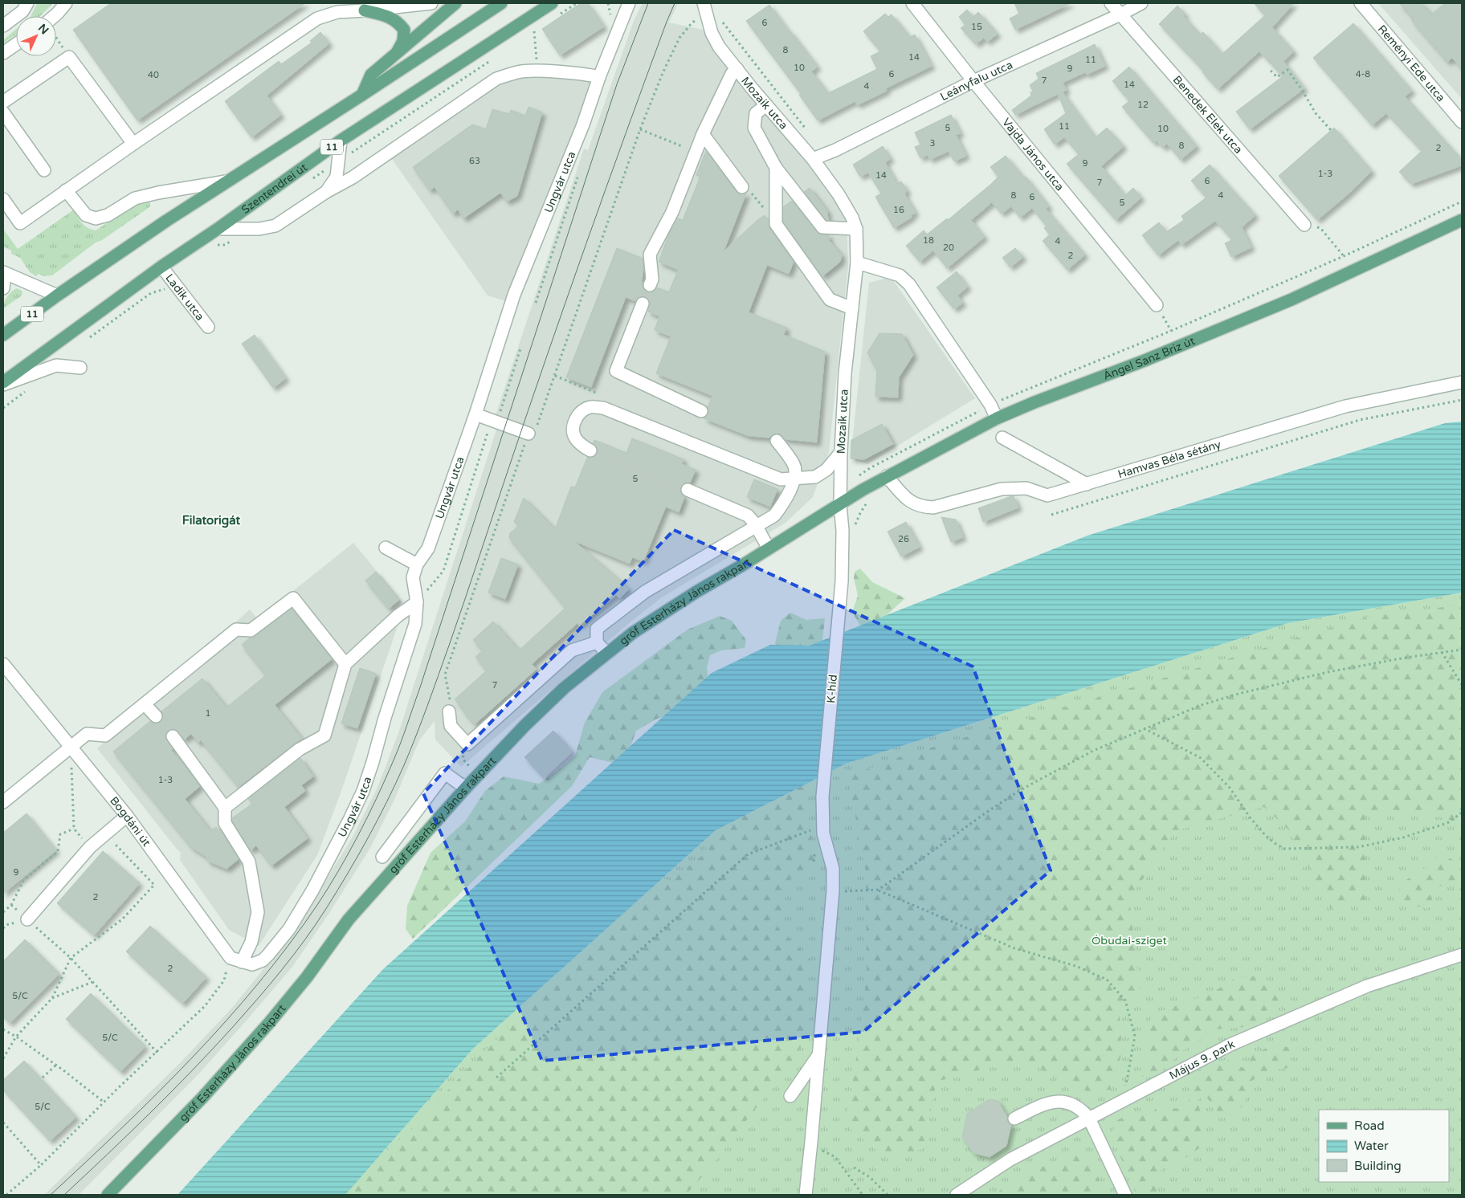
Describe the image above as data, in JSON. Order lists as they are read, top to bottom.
{
  "streets": {
    "main road": [
      "11",
      "Szentendrei út",
      "Ángel Sanz Briz út",
      "gróf Esterházy János rakpart"
    ],
    "street": [
      "Reményi Ede utca",
      "Leányfalu utca",
      "Mozaik utca",
      "Benedek Elek utca",
      "Vajda János utca",
      "Ungvár utca",
      "Ladik utca",
      "Hamvas Béla sétány",
      "K-híd",
      "Bogdáni út",
      "Május 9. park"
    ]
  },
  "crossings": [
    ["Leányfalu utca", "Mozaik utca"],
    ["Leányfalu utca", "Benedek Elek utca"],
    ["Leányfalu utca", "Vajda János utca"],
    ["Mozaik utca", "Ángel Sanz Briz út"],
    ["Mozaik utca", "gróf Esterházy János rakpart"],
    ["Mozaik utca", "K-híd"],
    ["Szentendrei út", "Ladik utca"],
    ["Ángel Sanz Briz út", "Hamvas Béla sétány"],
    ["Ángel Sanz Briz út", "gróf Esterházy János rakpart"]
  ],
  "districts": ["Filatorigát"],
  "parks": ["Óbudai-sziget"],
  "house_numbers": [
    "6",
    "15",
    "8",
    "14",
    "11",
    "10",
    "9",
    "6",
    "4-8",
    "40",
    "7",
    "14",
    "4",
    "12",
    "11",
    "5",
    "10",
    "3",
    "8",
    "2",
    "63",
    "9",
    "1-3",
    "14",
    "6",
    "7",
    "8",
    "4",
    "6",
    "5",
    "16",
    "18",
    "4",
    "20",
    "2",
    "5",
    "26",
    "7",
    "1",
    "1-3",
    "9",
    "2",
    "2",
    "5/C",
    "5/C",
    "5/C"
  ],
  "legend": ["Road", "Water", "Building"],
  "north": "top right"
}
